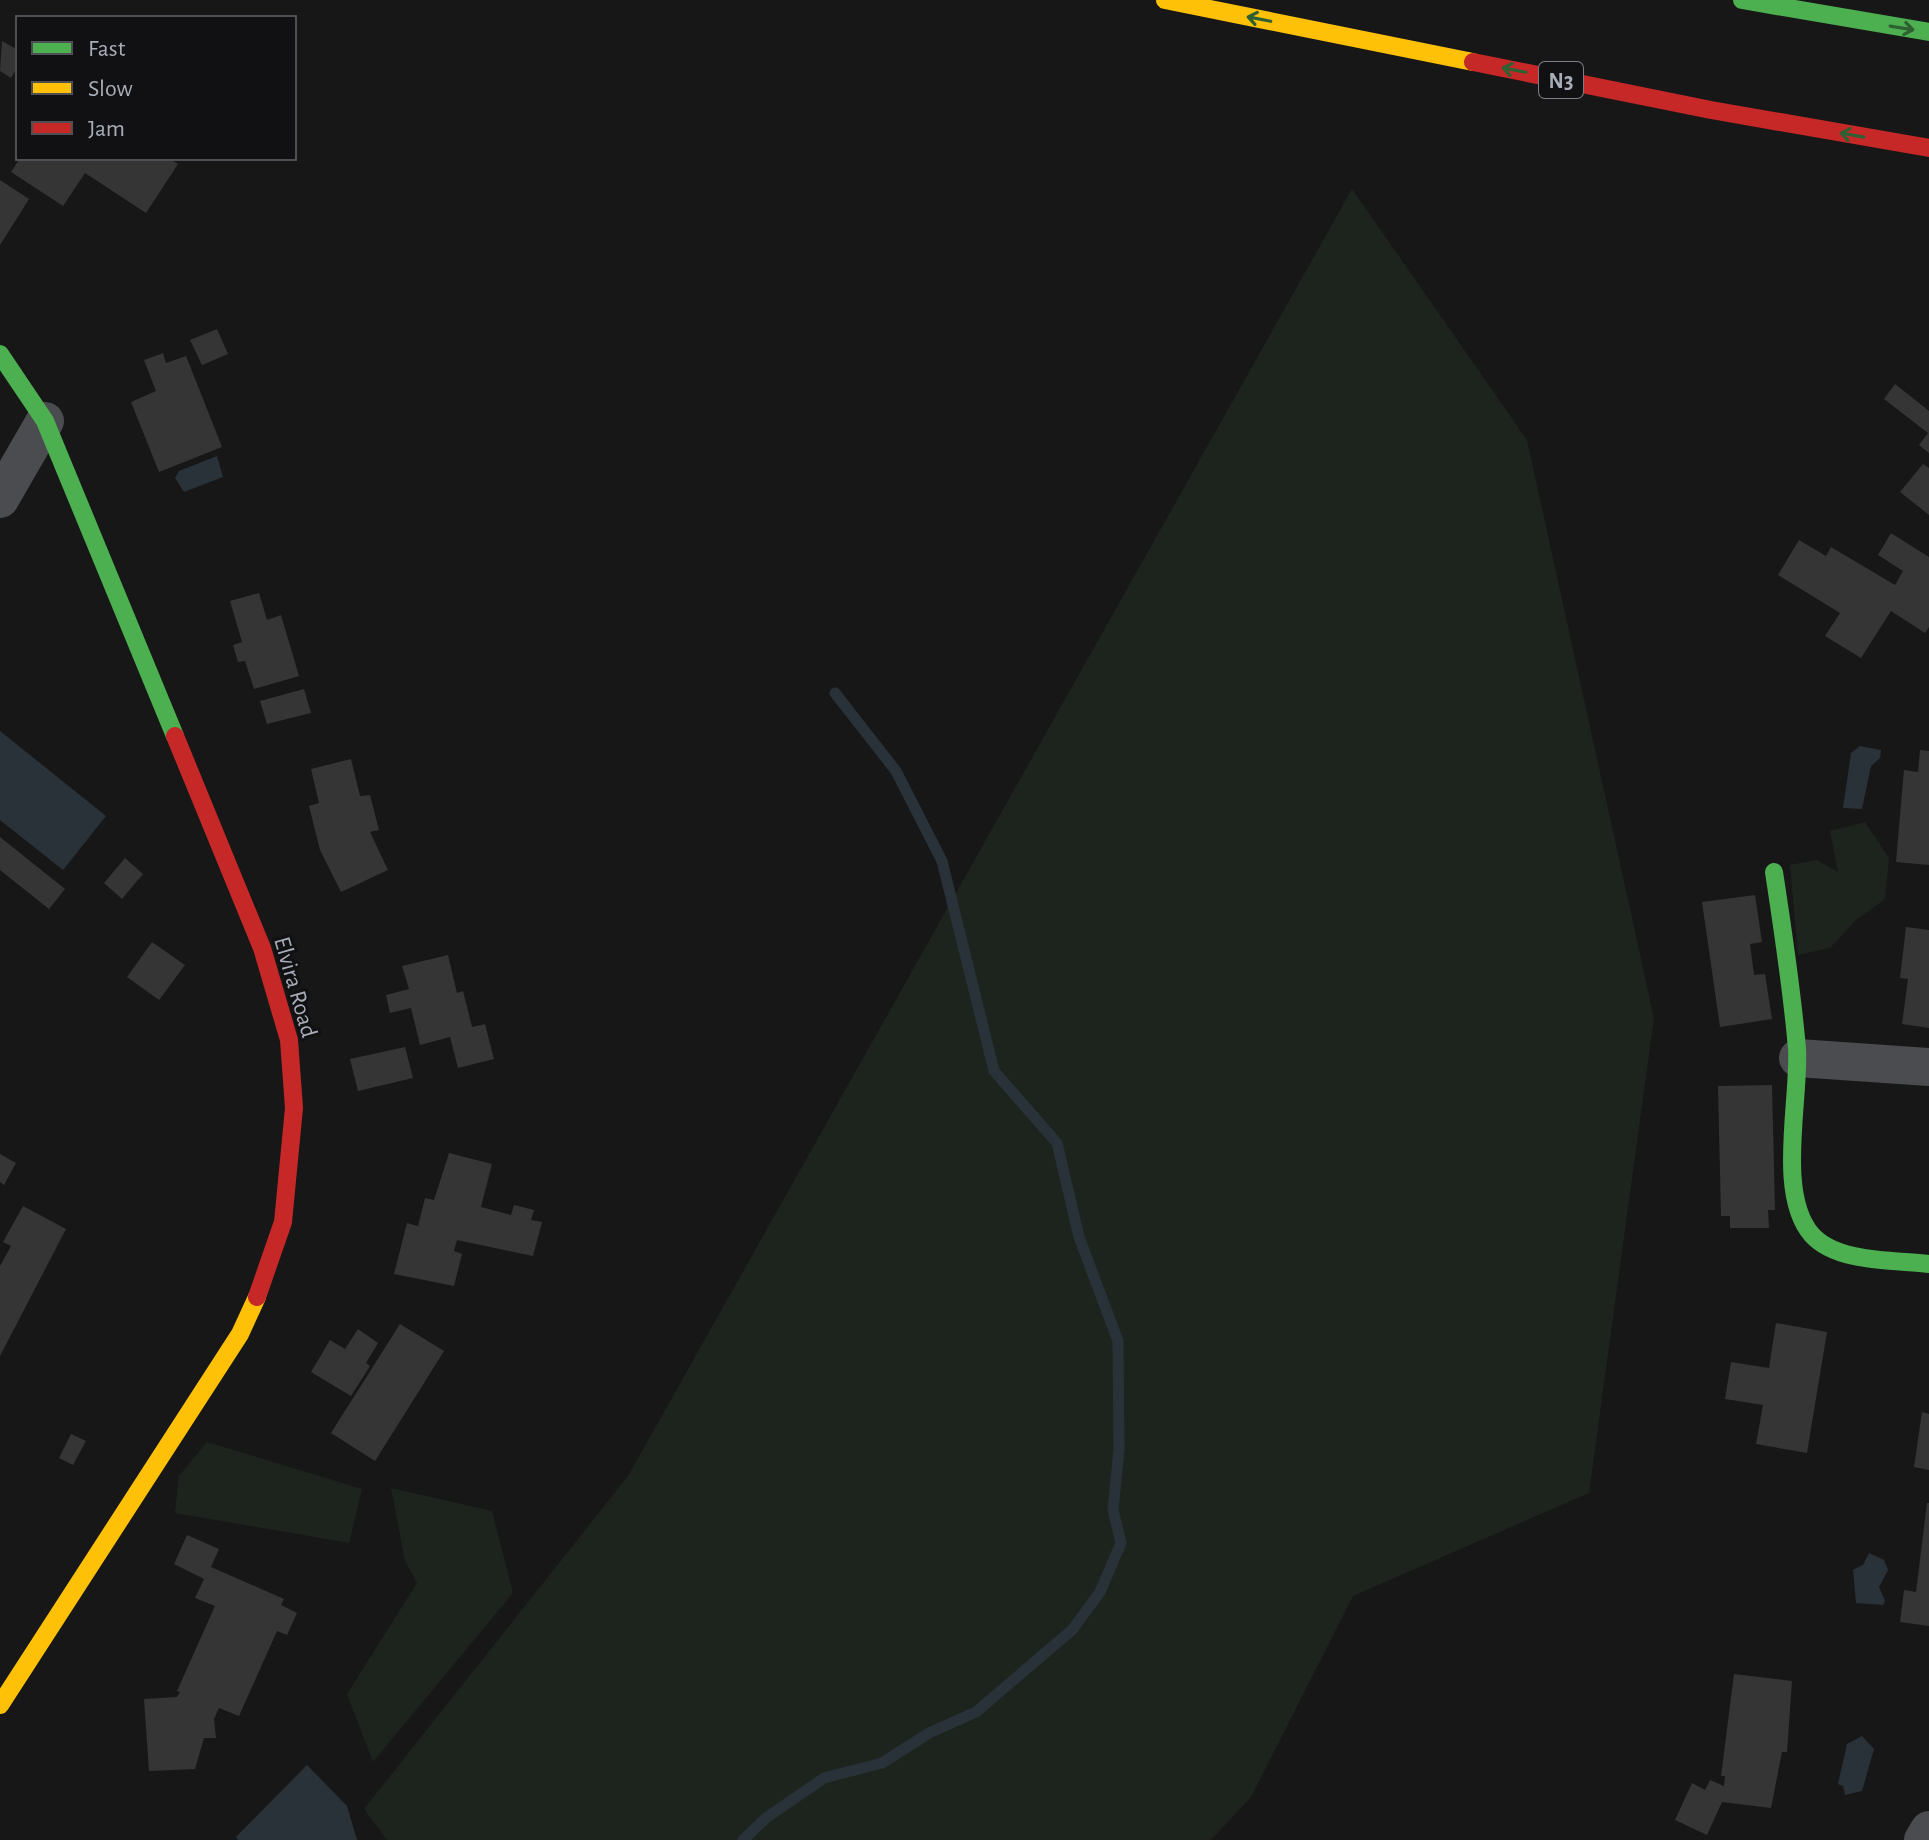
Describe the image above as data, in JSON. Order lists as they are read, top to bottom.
{
  "streets": {
    "main road": ["N3", "Elvira Road"]
  },
  "legend": ["Fast", "Slow", "Jam"]
}
